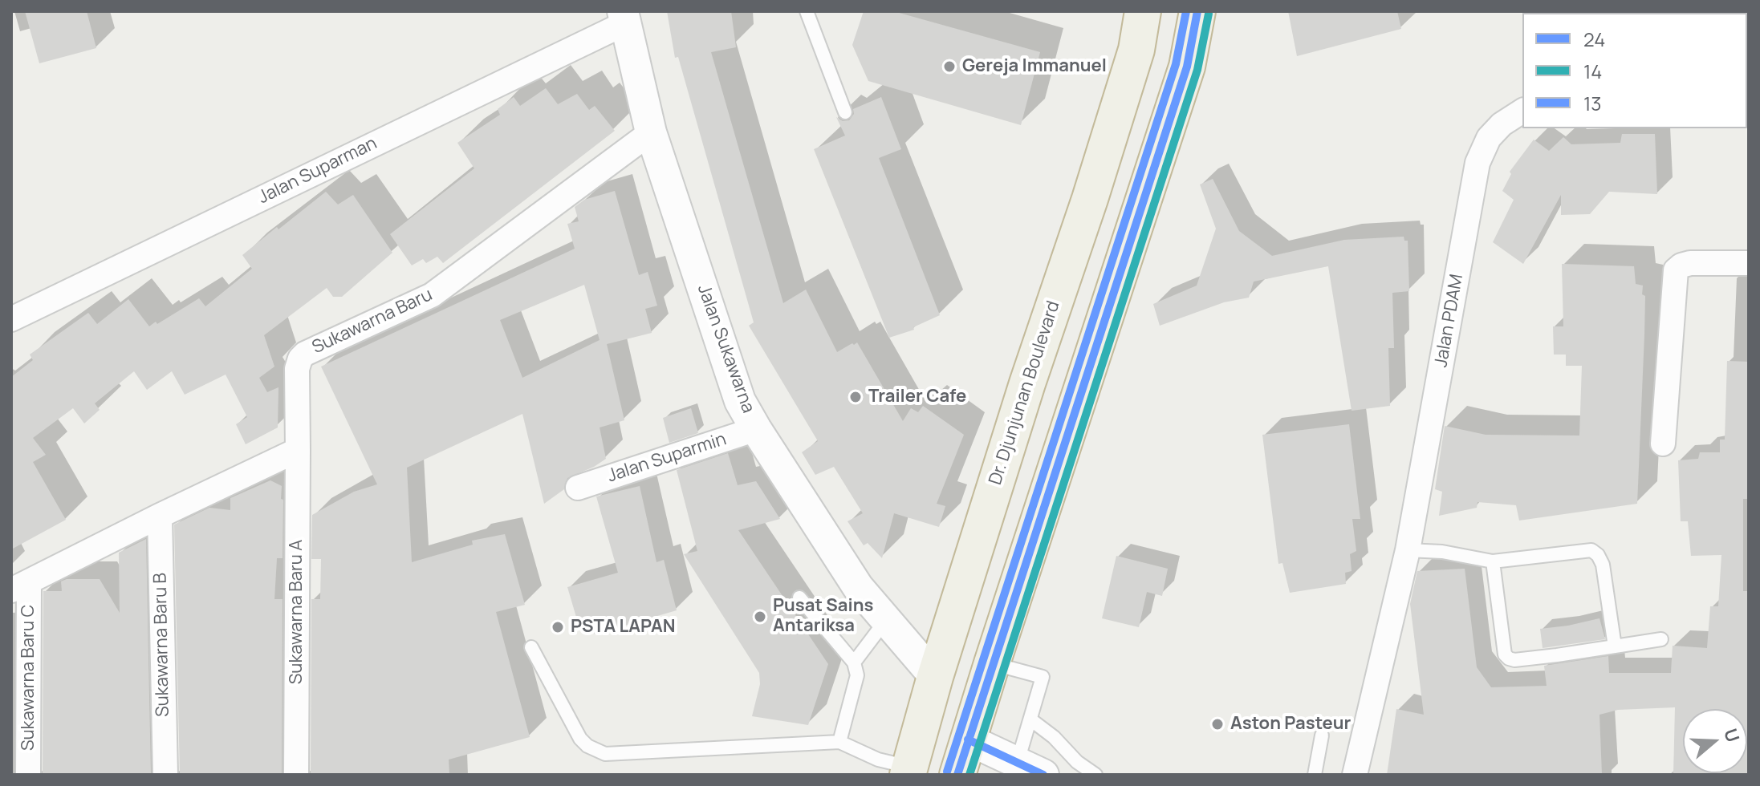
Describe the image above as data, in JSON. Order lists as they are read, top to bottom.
{
  "streets": {
    "highway": ["Dr. Djunjunan Boulevard"],
    "street": [
      "Jalan Suparman",
      "Jalan PDAM",
      "Sukawarna Baru",
      "Jalan Sukawarna",
      "Jalan Suparmin",
      "Sukawarna Baru A",
      "Sukawarna Baru B",
      "Sukawarna Baru C"
    ]
  },
  "crossings": [
    ["Jalan Suparman", "Jalan Sukawarna"],
    ["Sukawarna Baru", "Jalan Sukawarna"],
    ["Sukawarna Baru", "Sukawarna Baru A"],
    ["Jalan Sukawarna", "Dr. Djunjunan Boulevard"],
    ["Jalan Sukawarna", "Jalan Suparmin"]
  ],
  "places": [
    "Gereja Immanuel",
    "Trailer Cafe",
    "Pusat Sains Antariksa",
    "PSTA LAPAN",
    "Aston Pasteur"
  ],
  "lines": ["transit line 24", "transit line 13", "transit line 14"],
  "legend": ["24", "14", "13"],
  "north": "right"
}
